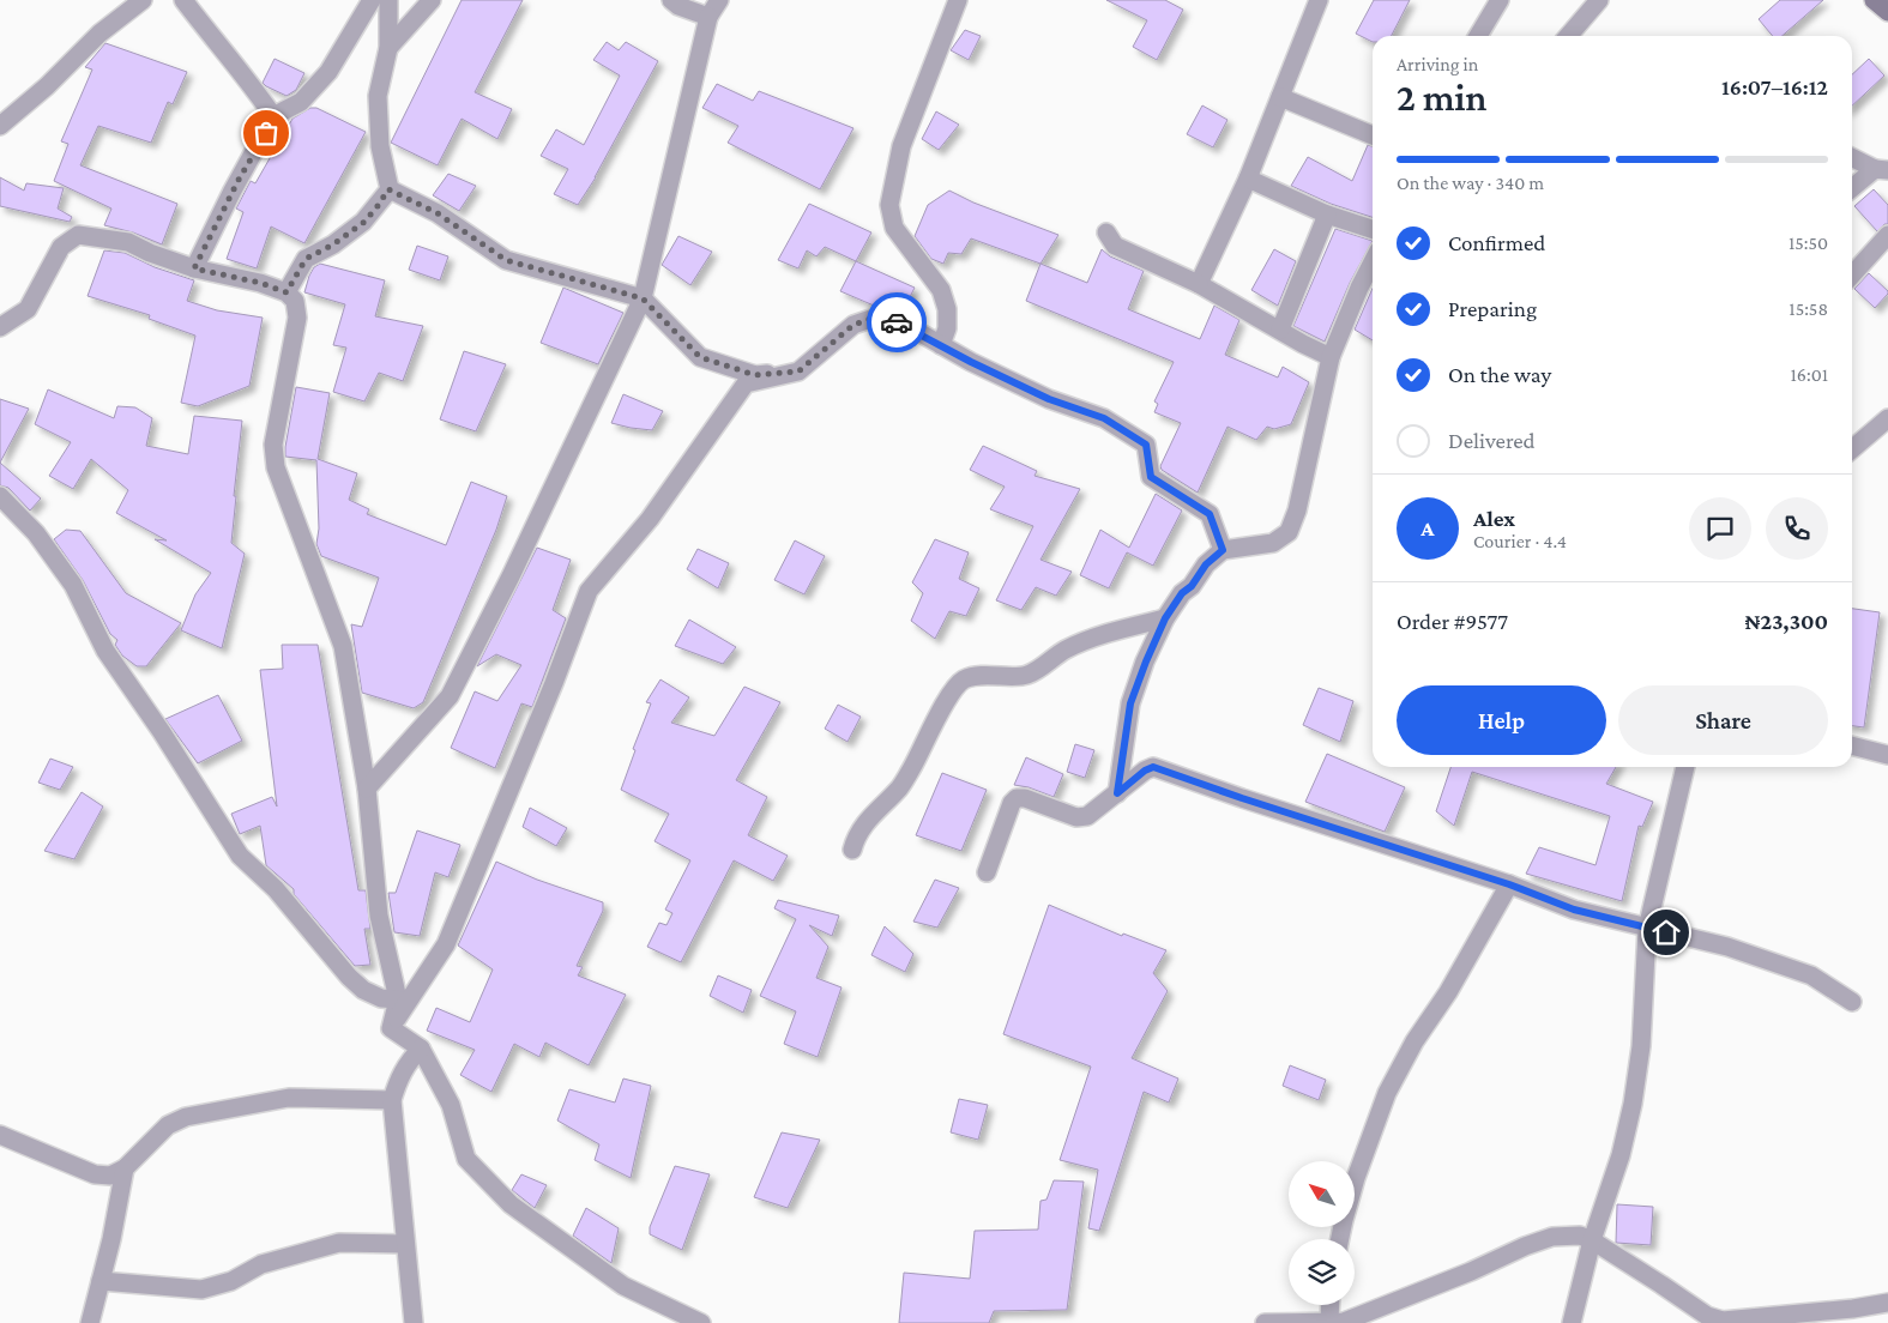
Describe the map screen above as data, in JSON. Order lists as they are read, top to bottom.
{
  "north": "top left",
  "page": {
    "heading": ["2 min", "Arriving in", "16:07–16:12"],
    "panel": [
      "Alex",
      "Courier · 4.4",
      "Order #9577",
      "₦23,300"
    ],
    "bar": "On the way · 340 m",
    "list": [
      ["Confirmed", "15:50"],
      ["Preparing", "15:58"],
      ["On the way", "16:01"],
      "Delivered"
    ],
    "round": "A",
    "buttons": ["Help", "Share"]
  }
}
